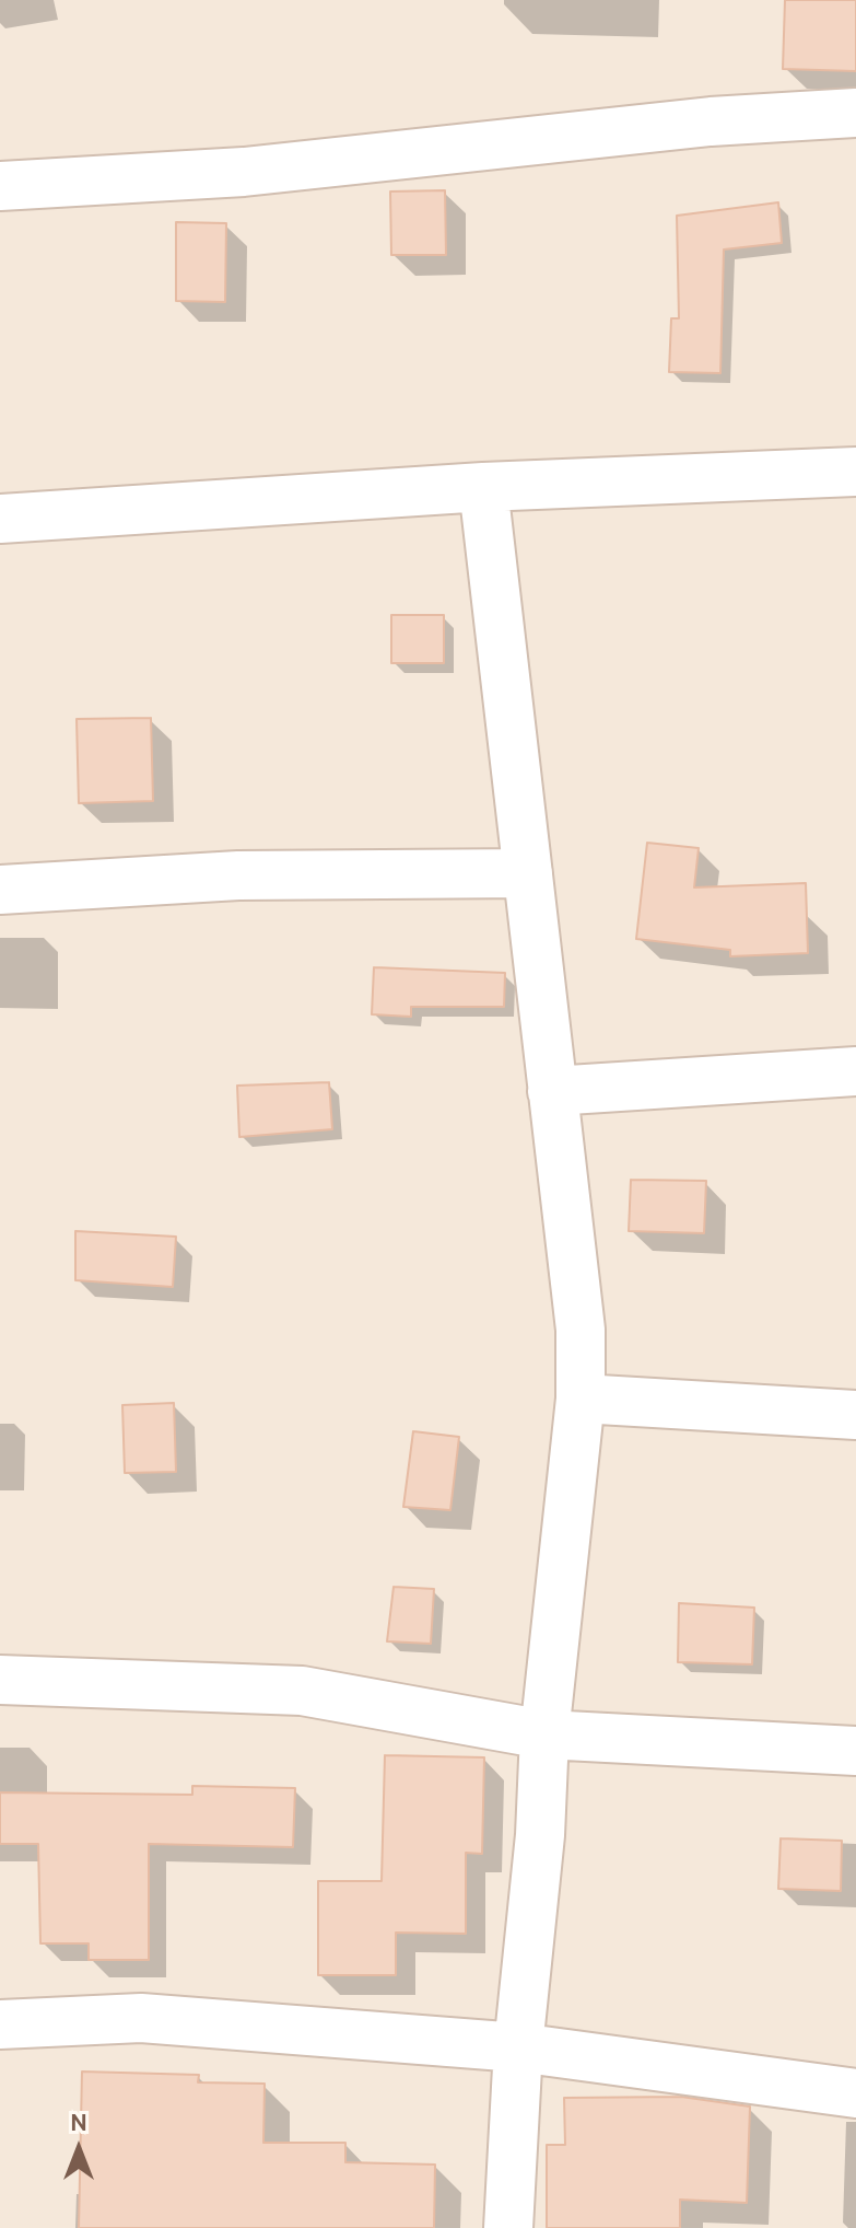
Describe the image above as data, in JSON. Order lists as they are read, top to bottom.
{
  "north": "top"
}
